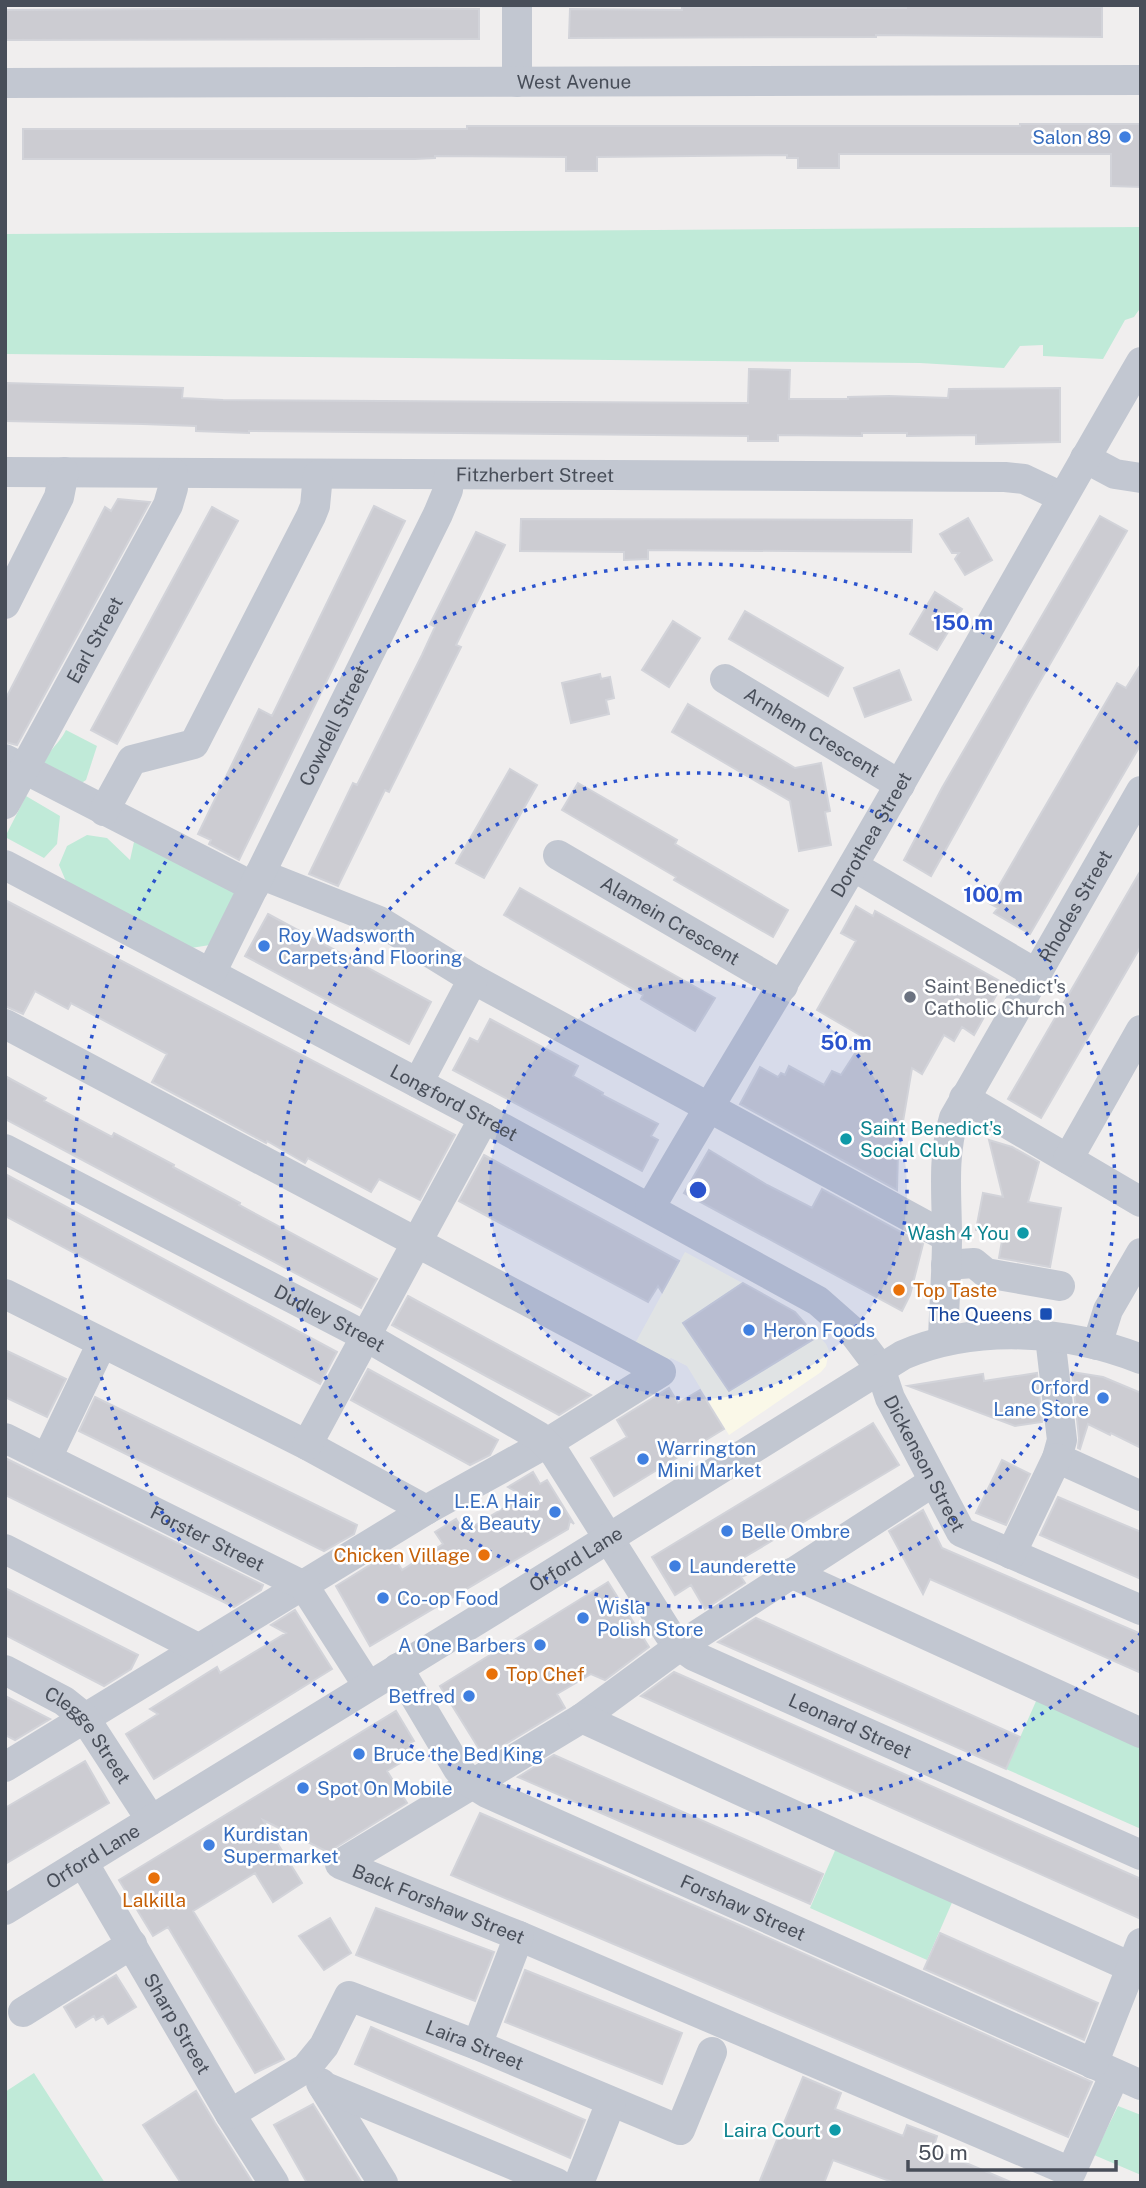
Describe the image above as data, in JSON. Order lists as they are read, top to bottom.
{
  "streets": {
    "street": [
      "West Avenue",
      "Fitzherbert Street",
      "Earl Street",
      "Cowdell Street",
      "Arnhem Crescent",
      "Dorothea Street",
      "Rhodes Street",
      "Alamein Crescent",
      "Longford Street",
      "Dudley Street",
      "Dickenson Street",
      "Forster Street",
      "Orford Lane",
      "Leonard Street",
      "Clegge Street",
      "Back Forshaw Street",
      "Forshaw Street",
      "Sharp Street",
      "Laira Street"
    ]
  },
  "crossings": [
    ["Fitzherbert Street", "Earl Street"],
    ["Fitzherbert Street", "Cowdell Street"],
    ["Fitzherbert Street", "Dorothea Street"],
    ["Cowdell Street", "Longford Street"],
    ["Arnhem Crescent", "Dorothea Street"],
    ["Dorothea Street", "Alamein Crescent"],
    ["Dorothea Street", "Longford Street"],
    ["Rhodes Street", "Orford Lane"],
    ["Longford Street", "Dickenson Street"],
    ["Longford Street", "Orford Lane"],
    ["Dudley Street", "Orford Lane"],
    ["Dudley Street", "Leonard Street"],
    ["Dickenson Street", "Orford Lane"],
    ["Dickenson Street", "Back Forshaw Street"],
    ["Orford Lane", "Leonard Street"],
    ["Orford Lane", "Clegge Street"],
    ["Orford Lane", "Forshaw Street"],
    ["Orford Lane", "Sharp Street"],
    ["Leonard Street", "Back Forshaw Street"],
    ["Back Forshaw Street", "Forshaw Street"],
    ["Sharp Street", "Laira Street"]
  ],
  "places": {
    "other": [
      "Salon 89",
      "Roy Wadsworth Carpets and Flooring",
      "Saint Benedict's Catholic Church",
      "Saint Benedict's Social Club",
      "Wash 4 You",
      "Top Taste",
      "Heron Foods",
      "Orford Lane Store",
      "Warrington Mini Market",
      "L.E.A Hair & Beauty",
      "Belle Ombre",
      "Chicken Village",
      "Launderette",
      "Co-op Food",
      "Wisla Polish Store",
      "A One Barbers",
      "Top Chef",
      "Betfred",
      "Bruce the Bed King",
      "Spot On Mobile",
      "Kurdistan Supermarket",
      "Lalkilla",
      "Laira Court"
    ],
    "transit": ["The Queens"]
  },
  "scale_bar": "50 m",
  "rings": ["150 m", "100 m", "50 m"]
}
